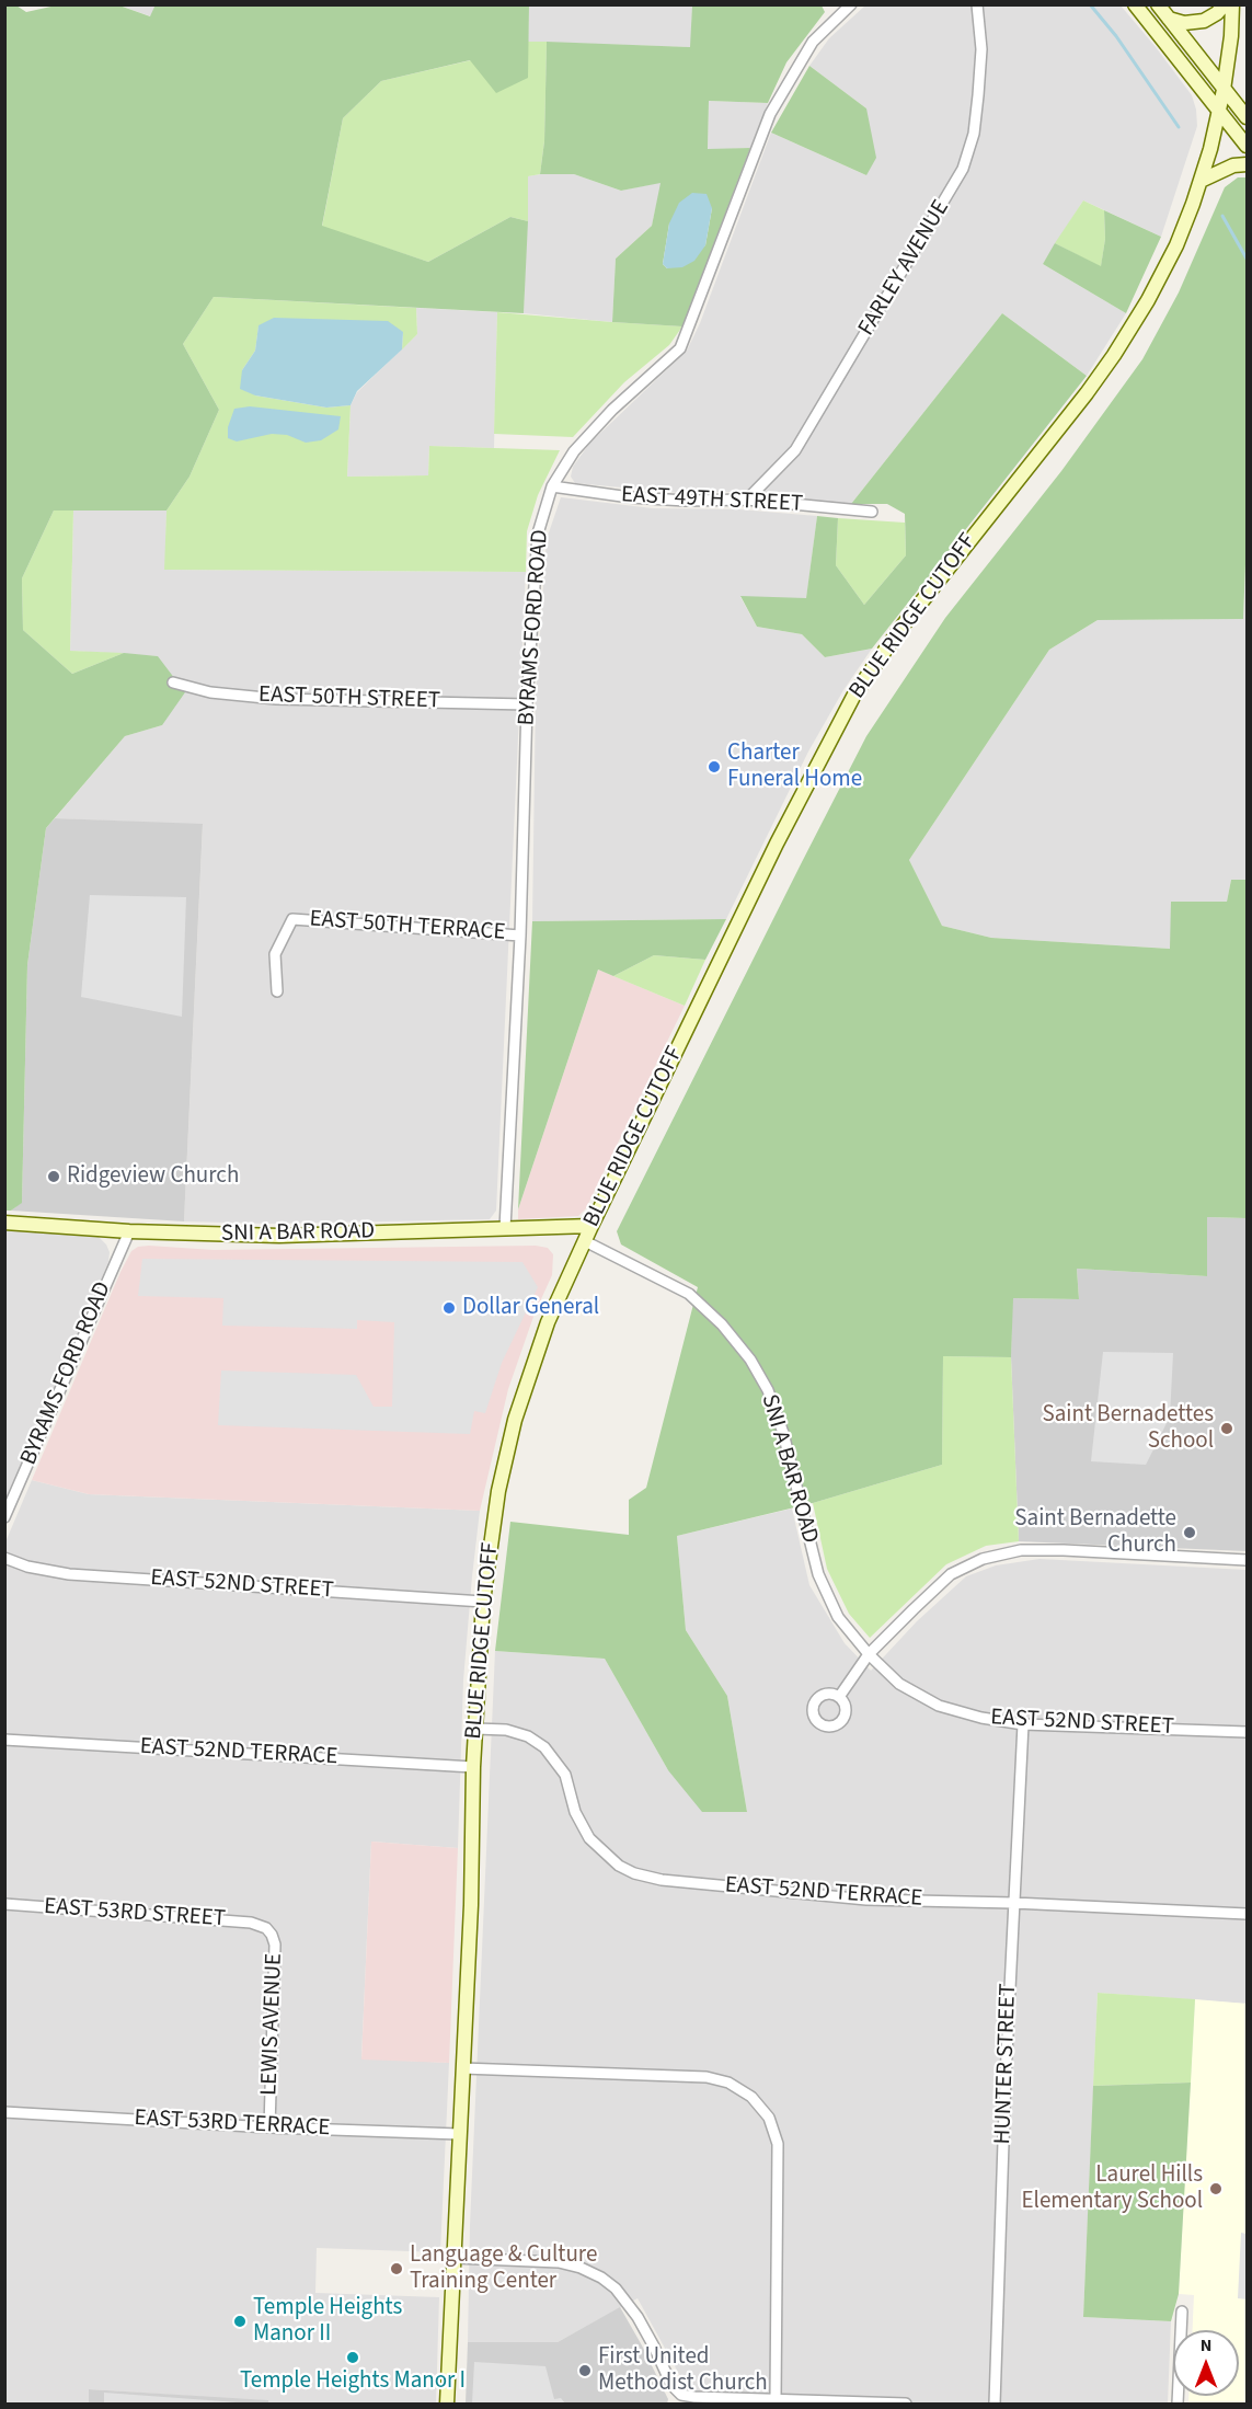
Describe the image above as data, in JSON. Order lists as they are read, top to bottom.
{
  "streets": {
    "main road": ["BLUE RIDGE CUTOFF", "SNI A BAR ROAD"],
    "street": [
      "FARLEY AVENUE",
      "EAST 49TH STREET",
      "BYRAMS FORD ROAD",
      "EAST 50TH STREET",
      "EAST 50TH TERRACE",
      "EAST 52ND STREET",
      "EAST 52ND TERRACE",
      "EAST 53RD STREET",
      "LEWIS AVENUE",
      "HUNTER STREET",
      "EAST 53RD TERRACE"
    ]
  },
  "crossings": [
    ["FARLEY AVENUE", "EAST 49TH STREET"],
    ["EAST 49TH STREET", "BYRAMS FORD ROAD"],
    ["BLUE RIDGE CUTOFF", "SNI A BAR ROAD"],
    ["BLUE RIDGE CUTOFF", "EAST 52ND STREET"],
    ["BLUE RIDGE CUTOFF", "EAST 52ND TERRACE"],
    ["BLUE RIDGE CUTOFF", "EAST 53RD TERRACE"],
    ["BYRAMS FORD ROAD", "EAST 50TH STREET"],
    ["BYRAMS FORD ROAD", "EAST 50TH TERRACE"],
    ["BYRAMS FORD ROAD", "SNI A BAR ROAD"],
    ["SNI A BAR ROAD", "EAST 52ND STREET"],
    ["EAST 52ND STREET", "HUNTER STREET"],
    ["EAST 52ND TERRACE", "HUNTER STREET"],
    ["EAST 53RD STREET", "LEWIS AVENUE"],
    ["LEWIS AVENUE", "EAST 53RD TERRACE"]
  ],
  "places": [
    "Charter Funeral Home",
    "Ridgeview Church",
    "Dollar General",
    "Saint Bernadettes School",
    "Saint Bernadette Church",
    "Laurel Hills Elementary School",
    "Language & Culture Training Center",
    "Temple Heights Manor II",
    "Temple Heights Manor I",
    "First United Methodist Church"
  ],
  "north": "top"
}
